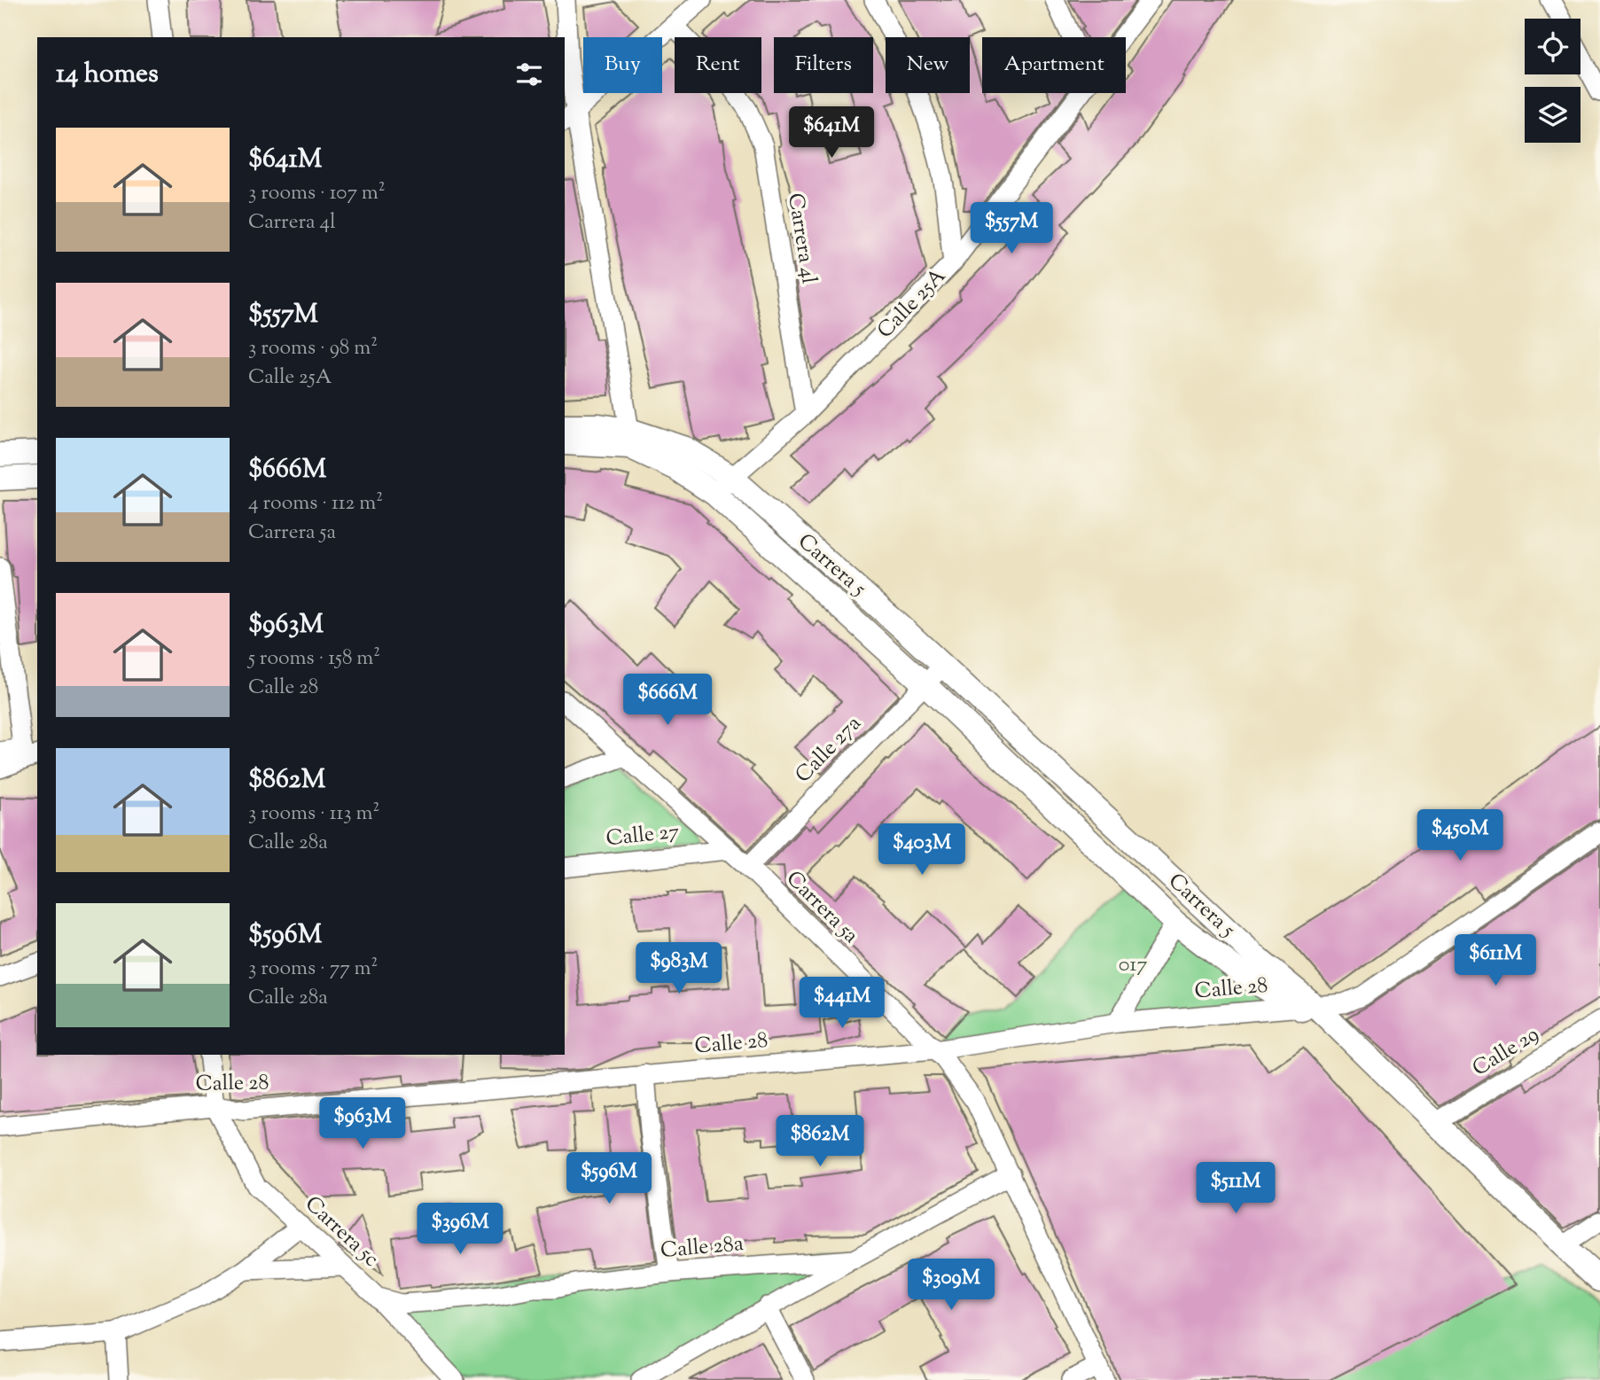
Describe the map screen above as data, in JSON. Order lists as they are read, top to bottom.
{
  "streets": {
    "street": [
      "Carrera 4l",
      "Calle 25A",
      "Carrera 5",
      "Calle 27a",
      "Calle 27",
      "Carrera 5a",
      "Calle 28",
      "Calle 29",
      "Carrera 5c",
      "Calle 28a"
    ]
  },
  "crossings": [
    ["Carrera 4l", "Calle 25A"],
    ["Calle 25A", "Carrera 5"],
    ["Carrera 5", "Calle 27a"],
    ["Carrera 5", "Calle 28"],
    ["Carrera 5", "Calle 29"],
    ["Calle 27a", "Carrera 5a"],
    ["Calle 27", "Carrera 5a"],
    ["Carrera 5a", "Calle 28"],
    ["Carrera 5a", "Calle 28a"],
    ["Calle 28", "Carrera 5c"],
    ["Carrera 5c", "Calle 28a"]
  ],
  "parks": ["017"],
  "page": {
    "chip": [
      "Buy",
      "Rent",
      "Filters",
      "New",
      "Apartment"
    ],
    "heading": "14 homes",
    "price": [
      "$641M",
      "$557M",
      "$666M",
      "$450M",
      "$403M",
      "$611M",
      "$983M",
      "$441M",
      "$963M",
      "$862M",
      "$596M",
      "$511M",
      "$396M",
      "$309M"
    ],
    "list": [
      {
        "name": "$641M",
        "note": "3 rooms · 107 m² · Carrera 4l"
      },
      {
        "name": "$557M",
        "note": "3 rooms · 98 m² · Calle 25A"
      },
      {
        "name": "$666M",
        "note": "4 rooms · 112 m² · Carrera 5a"
      },
      {
        "name": "$963M",
        "note": "5 rooms · 158 m² · Calle 28"
      },
      {
        "name": "$862M",
        "note": "3 rooms · 113 m² · Calle 28a"
      },
      {
        "name": "$596M",
        "note": "3 rooms · 77 m² · Calle 28a"
      }
    ]
  }
}
